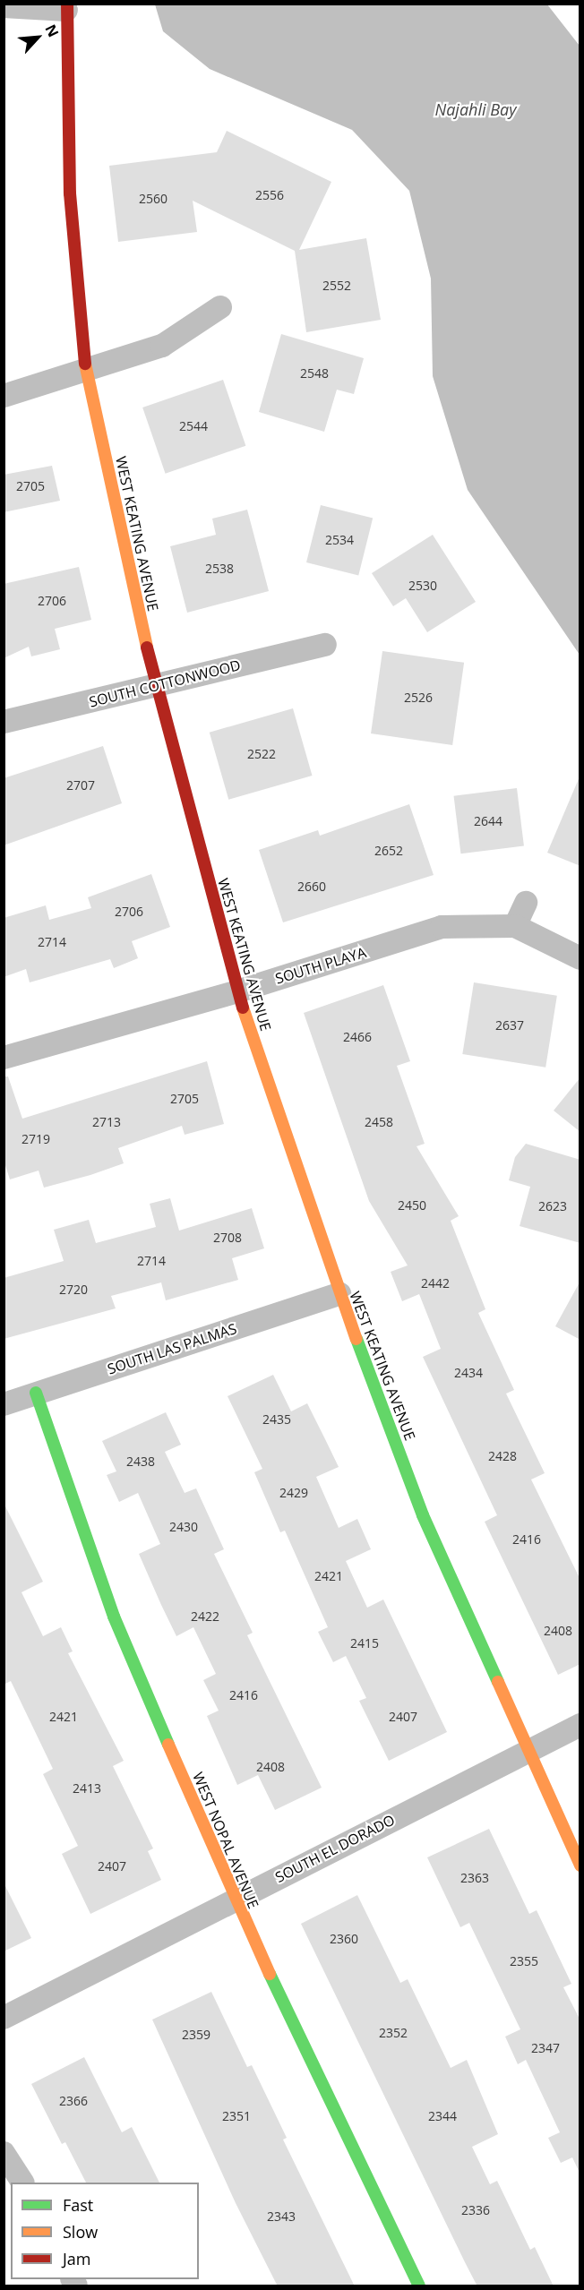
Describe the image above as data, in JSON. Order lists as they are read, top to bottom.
{
  "streets": {
    "street": [
      "WEST KEATING AVENUE",
      "SOUTH COTTONWOOD",
      "SOUTH PLAYA",
      "SOUTH LAS PALMAS",
      "WEST NOPAL AVENUE",
      "SOUTH EL DORADO"
    ]
  },
  "crossings": [
    ["WEST KEATING AVENUE", "SOUTH COTTONWOOD"],
    ["WEST KEATING AVENUE", "SOUTH PLAYA"],
    ["WEST KEATING AVENUE", "SOUTH LAS PALMAS"],
    ["WEST KEATING AVENUE", "SOUTH EL DORADO"],
    ["SOUTH LAS PALMAS", "WEST NOPAL AVENUE"],
    ["WEST NOPAL AVENUE", "SOUTH EL DORADO"]
  ],
  "water": ["Najahli Bay"],
  "house_numbers": [
    "2556",
    "2560",
    "2552",
    "2548",
    "2544",
    "2705",
    "2534",
    "2538",
    "2530",
    "2706",
    "2526",
    "2522",
    "2707",
    "2644",
    "2652",
    "2660",
    "2706",
    "2714",
    "2637",
    "2466",
    "2705",
    "2713",
    "2458",
    "2719",
    "2450",
    "2623",
    "2708",
    "2714",
    "2442",
    "2720",
    "2434",
    "2435",
    "2428",
    "2438",
    "2429",
    "2430",
    "2416",
    "2421",
    "2422",
    "2408",
    "2415",
    "2416",
    "2421",
    "2407",
    "2408",
    "2413",
    "2407",
    "2363",
    "2360",
    "2355",
    "2352",
    "2359",
    "2347",
    "2366",
    "2351",
    "2344",
    "2336",
    "2343"
  ],
  "legend": ["Fast", "Slow", "Jam"],
  "north": "top right"
}
